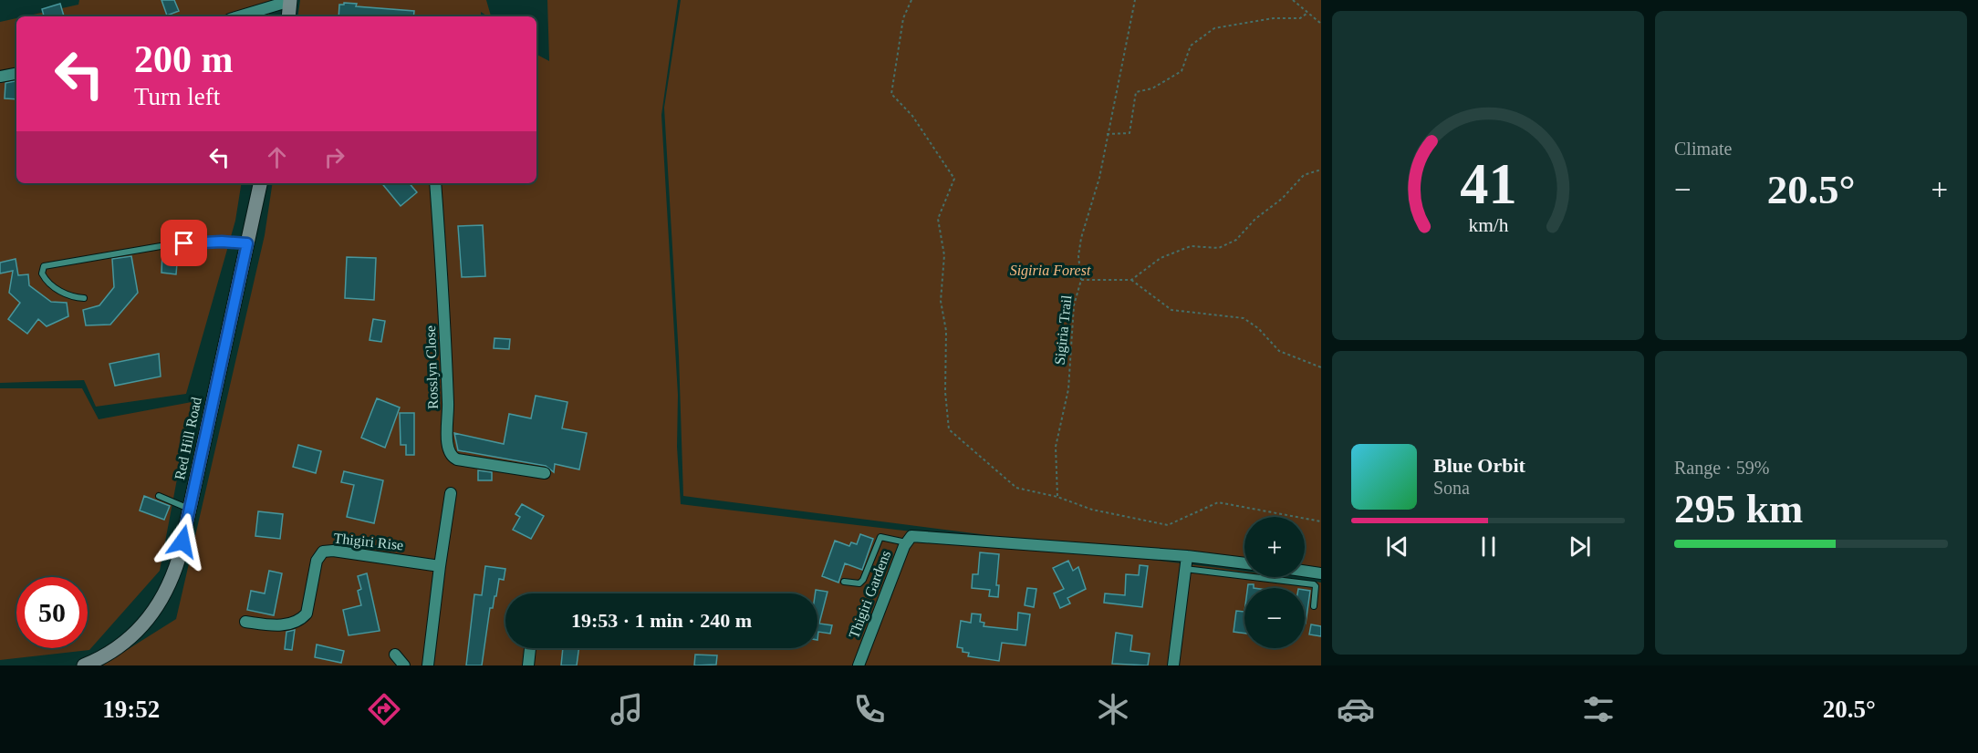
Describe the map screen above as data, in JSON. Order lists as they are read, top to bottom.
{
  "streets": {
    "main road": ["Red Hill Road"],
    "street": ["Rosslyn Close", "Thigiri Rise", "Thigiri Gardens"],
    "path": ["Sigiria Trail"]
  },
  "parks": ["Sigiria Forest"],
  "page": {
    "tile": [
      "Climate",
      ["Range · 59%", "295 km"]
    ],
    "turn": ["200 m", "Turn left"],
    "heat": ["−", "20.5°", "+"],
    "song": ["Blue Orbit", "Sona"],
    "map_buttons": ["+", "−"],
    "limit": "50",
    "trip": "19:53 · 1 min · 240 m",
    "tabs": ["19:52", "20.5°"],
    "gauge": ["41", "km/h"]
  }
}
